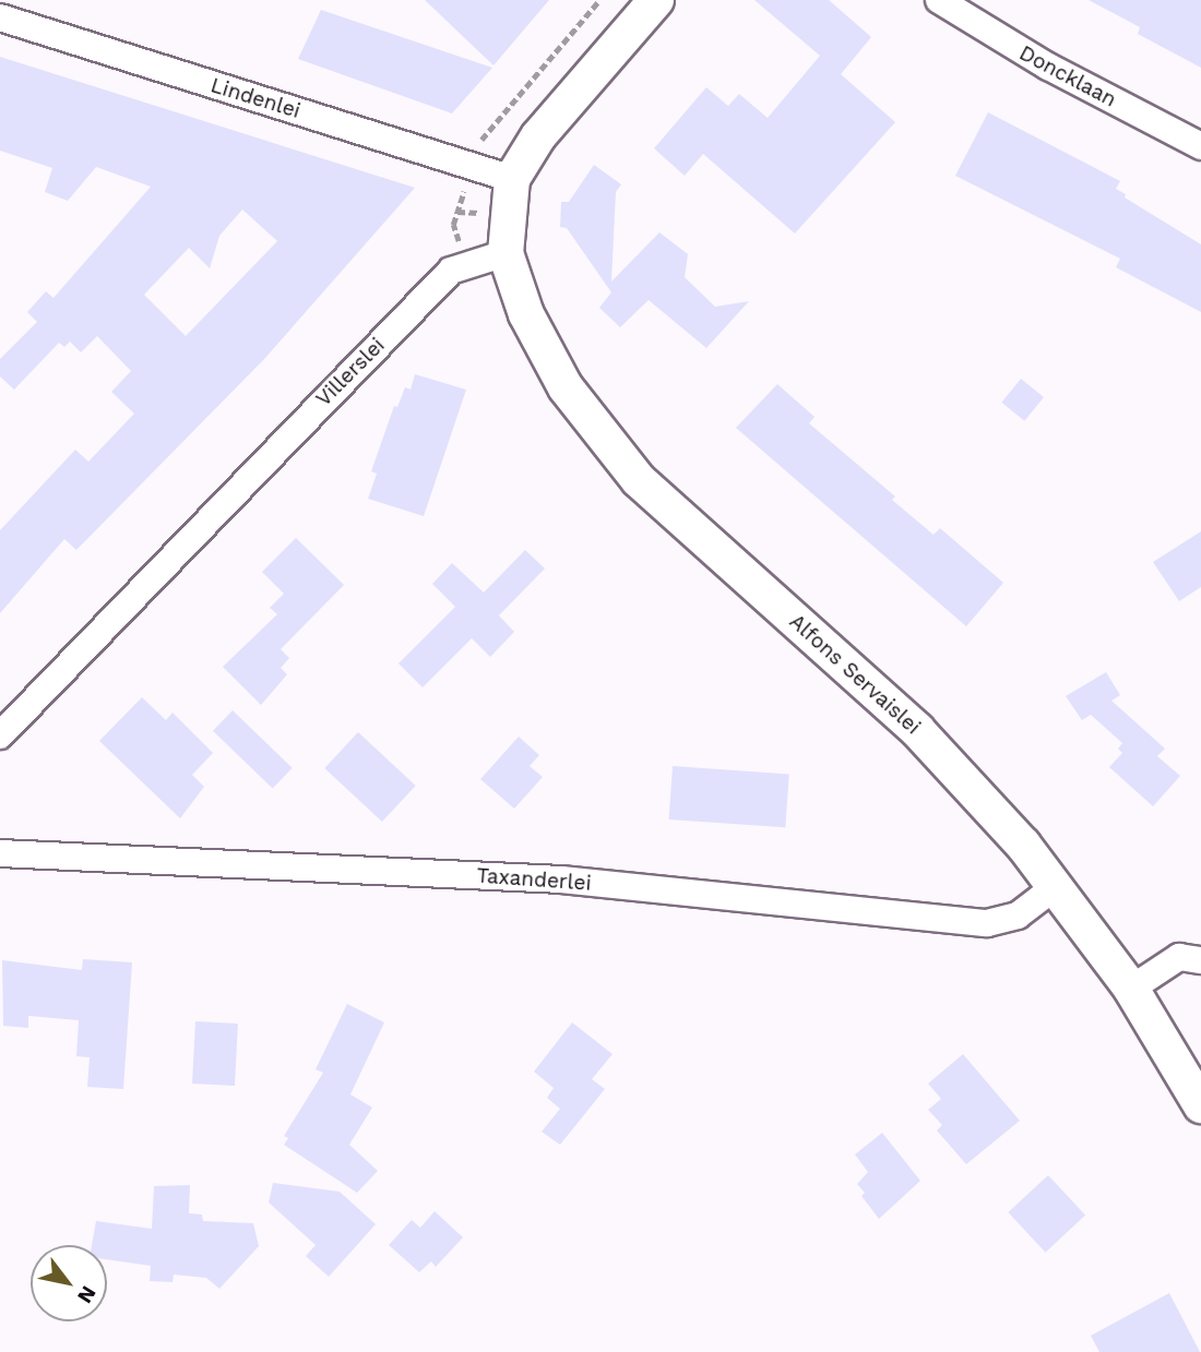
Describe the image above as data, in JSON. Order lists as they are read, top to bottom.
{
  "streets": {
    "street": [
      "Doncklaan",
      "Lindenlei",
      "Villerslei",
      "Alfons Servaislei",
      "Taxanderlei"
    ]
  },
  "crossings": [
    ["Villerslei", "Alfons Servaislei"],
    ["Alfons Servaislei", "Taxanderlei"]
  ],
  "north": "bottom right"
}
